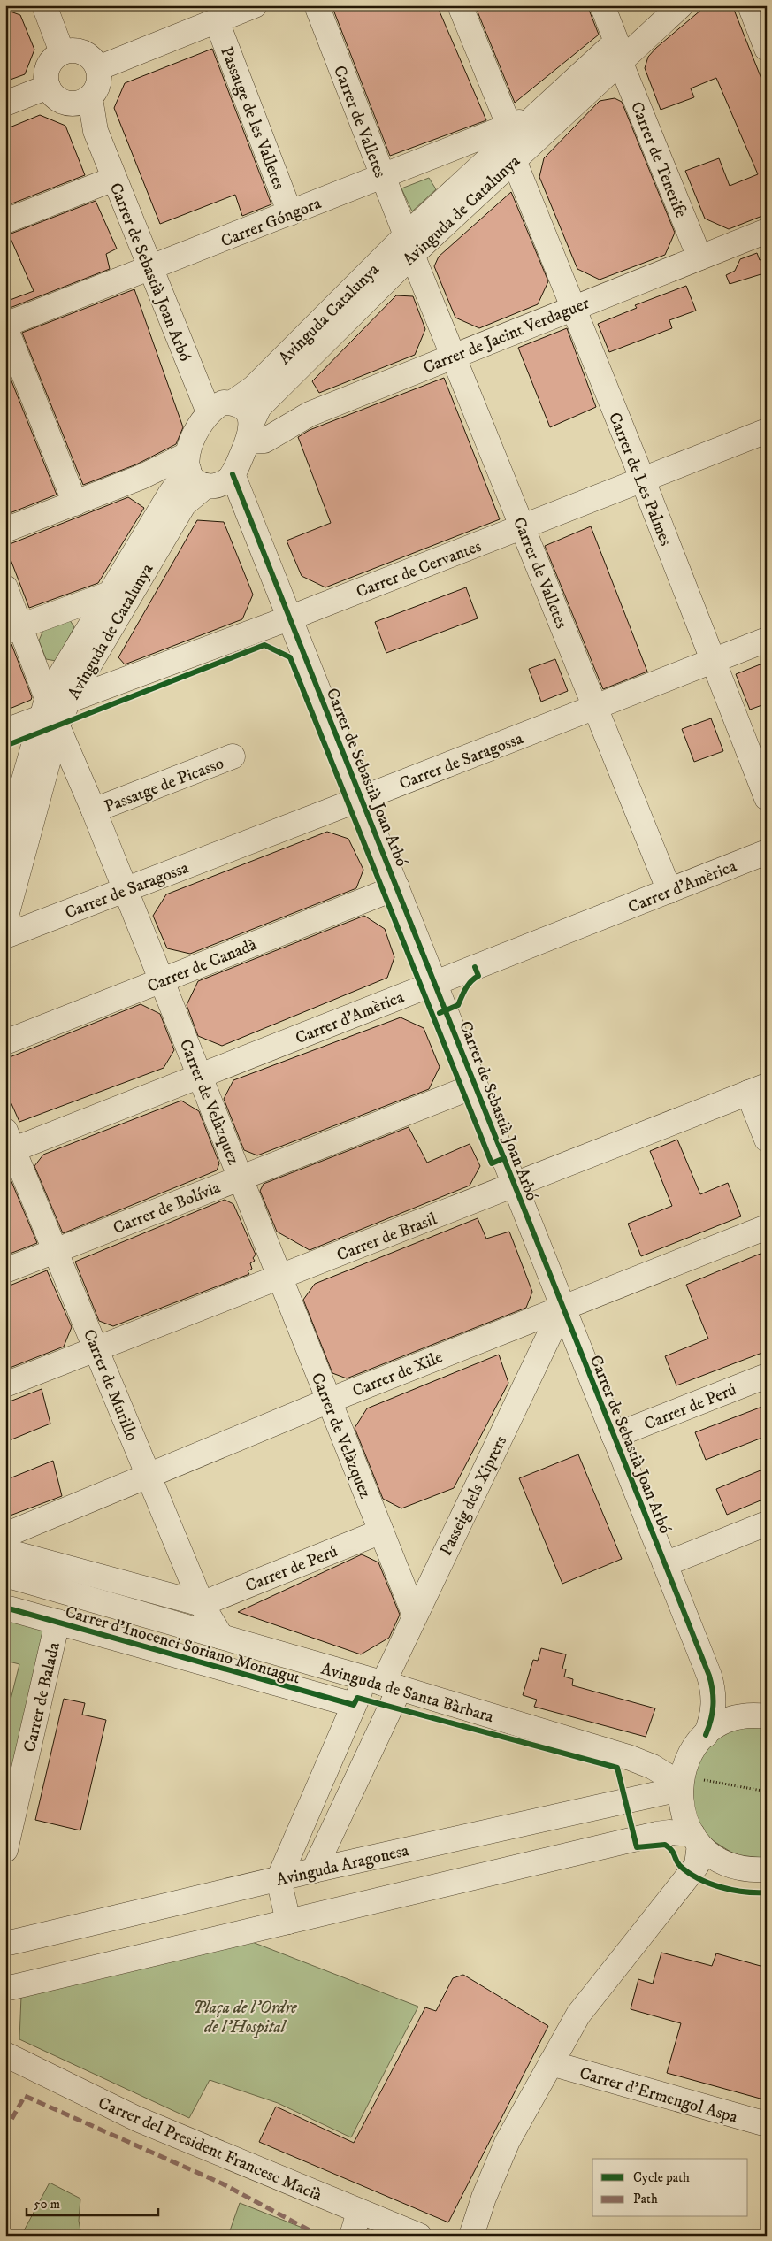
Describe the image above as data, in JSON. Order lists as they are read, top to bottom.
{
  "streets": {
    "street": [
      "Passatge de les Valletes",
      "Carrer de Valletes",
      "Carrer de Tenerife",
      "Avinguda de Catalunya",
      "Carrer Góngora",
      "Carrer de Sebastià Joan Arbó",
      "Avinguda Catalunya",
      "Carrer de Jacint Verdaguer",
      "Carrer de Les Palmes",
      "Carrer de Cervantes",
      "Carrer de Saragossa",
      "Passatge de Picasso",
      "Carrer d'Amèrica",
      "Carrer de Canadà",
      "Carrer de Velàzquez",
      "Carrer de Bolívia",
      "Carrer de Brasil",
      "Carrer de Xile",
      "Carrer de Murillo",
      "Carrer de Perú",
      "Passeig dels Xiprers",
      "Carrer d'Inocenci Soriano Montagut",
      "Avinguda de Santa Bàrbara",
      "Carrer de Balada",
      "Avinguda Aragonesa",
      "Carrer d'Ermengol Aspa",
      "Carrer del President Francesc Macià"
    ]
  },
  "crossings": [
    ["Passatge de les Valletes", "Carrer Góngora"],
    ["Carrer de Valletes", "Avinguda de Catalunya"],
    ["Carrer de Valletes", "Carrer Góngora"],
    ["Carrer de Valletes", "Avinguda Catalunya"],
    ["Carrer de Valletes", "Carrer de Jacint Verdaguer"],
    ["Carrer de Valletes", "Carrer de Cervantes"],
    ["Carrer de Valletes", "Carrer de Saragossa"],
    ["Carrer de Valletes", "Carrer d'Amèrica"],
    ["Carrer de Tenerife", "Avinguda de Catalunya"],
    ["Carrer de Tenerife", "Carrer Góngora"],
    ["Carrer de Tenerife", "Carrer de Jacint Verdaguer"],
    ["Avinguda de Catalunya", "Carrer Góngora"],
    ["Avinguda de Catalunya", "Carrer de Sebastià Joan Arbó"],
    ["Avinguda de Catalunya", "Avinguda Catalunya"],
    ["Avinguda de Catalunya", "Carrer de Jacint Verdaguer"],
    ["Avinguda de Catalunya", "Carrer de Les Palmes"],
    ["Avinguda de Catalunya", "Carrer de Cervantes"],
    ["Avinguda de Catalunya", "Carrer de Velàzquez"],
    ["Carrer Góngora", "Carrer de Sebastià Joan Arbó"],
    ["Carrer Góngora", "Avinguda Catalunya"],
    ["Carrer de Sebastià Joan Arbó", "Avinguda Catalunya"],
    ["Carrer de Sebastià Joan Arbó", "Carrer de Jacint Verdaguer"],
    ["Carrer de Sebastià Joan Arbó", "Carrer de Cervantes"],
    ["Carrer de Sebastià Joan Arbó", "Carrer de Saragossa"],
    ["Carrer de Sebastià Joan Arbó", "Carrer d'Amèrica"],
    ["Carrer de Sebastià Joan Arbó", "Carrer de Canadà"],
    ["Carrer de Sebastià Joan Arbó", "Carrer de Bolívia"],
    ["Carrer de Sebastià Joan Arbó", "Carrer de Brasil"],
    ["Carrer de Sebastià Joan Arbó", "Carrer de Xile"],
    ["Carrer de Sebastià Joan Arbó", "Carrer de Perú"],
    ["Carrer de Sebastià Joan Arbó", "Passeig dels Xiprers"],
    ["Avinguda Catalunya", "Carrer de Jacint Verdaguer"],
    ["Carrer de Jacint Verdaguer", "Carrer de Les Palmes"],
    ["Carrer de Les Palmes", "Carrer de Cervantes"],
    ["Carrer de Les Palmes", "Carrer de Saragossa"],
    ["Carrer de Cervantes", "Carrer de Velàzquez"],
    ["Carrer de Saragossa", "Carrer de Velàzquez"],
    ["Passatge de Picasso", "Carrer de Velàzquez"],
    ["Carrer d'Amèrica", "Carrer de Velàzquez"],
    ["Carrer d'Amèrica", "Carrer de Murillo"],
    ["Carrer de Canadà", "Carrer de Velàzquez"],
    ["Carrer de Velàzquez", "Carrer de Bolívia"],
    ["Carrer de Velàzquez", "Carrer de Brasil"],
    ["Carrer de Velàzquez", "Carrer de Xile"],
    ["Carrer de Velàzquez", "Carrer de Perú"],
    ["Carrer de Velàzquez", "Passeig dels Xiprers"],
    ["Carrer de Bolívia", "Carrer de Murillo"],
    ["Carrer de Brasil", "Carrer de Murillo"],
    ["Carrer de Xile", "Carrer de Murillo"],
    ["Carrer de Xile", "Passeig dels Xiprers"],
    ["Carrer de Murillo", "Carrer de Perú"],
    ["Carrer de Murillo", "Avinguda de Santa Bàrbara"],
    ["Passeig dels Xiprers", "Carrer d'Inocenci Soriano Montagut"],
    ["Passeig dels Xiprers", "Avinguda de Santa Bàrbara"],
    ["Passeig dels Xiprers", "Avinguda Aragonesa"],
    ["Carrer d'Inocenci Soriano Montagut", "Carrer de Balada"],
    ["Avinguda de Santa Bàrbara", "Avinguda Aragonesa"]
  ],
  "parks": ["Plaça de l'Ordre de l'Hospital"],
  "legend": ["Cycle path", "Path"],
  "scale_bar": "50 m"
}
